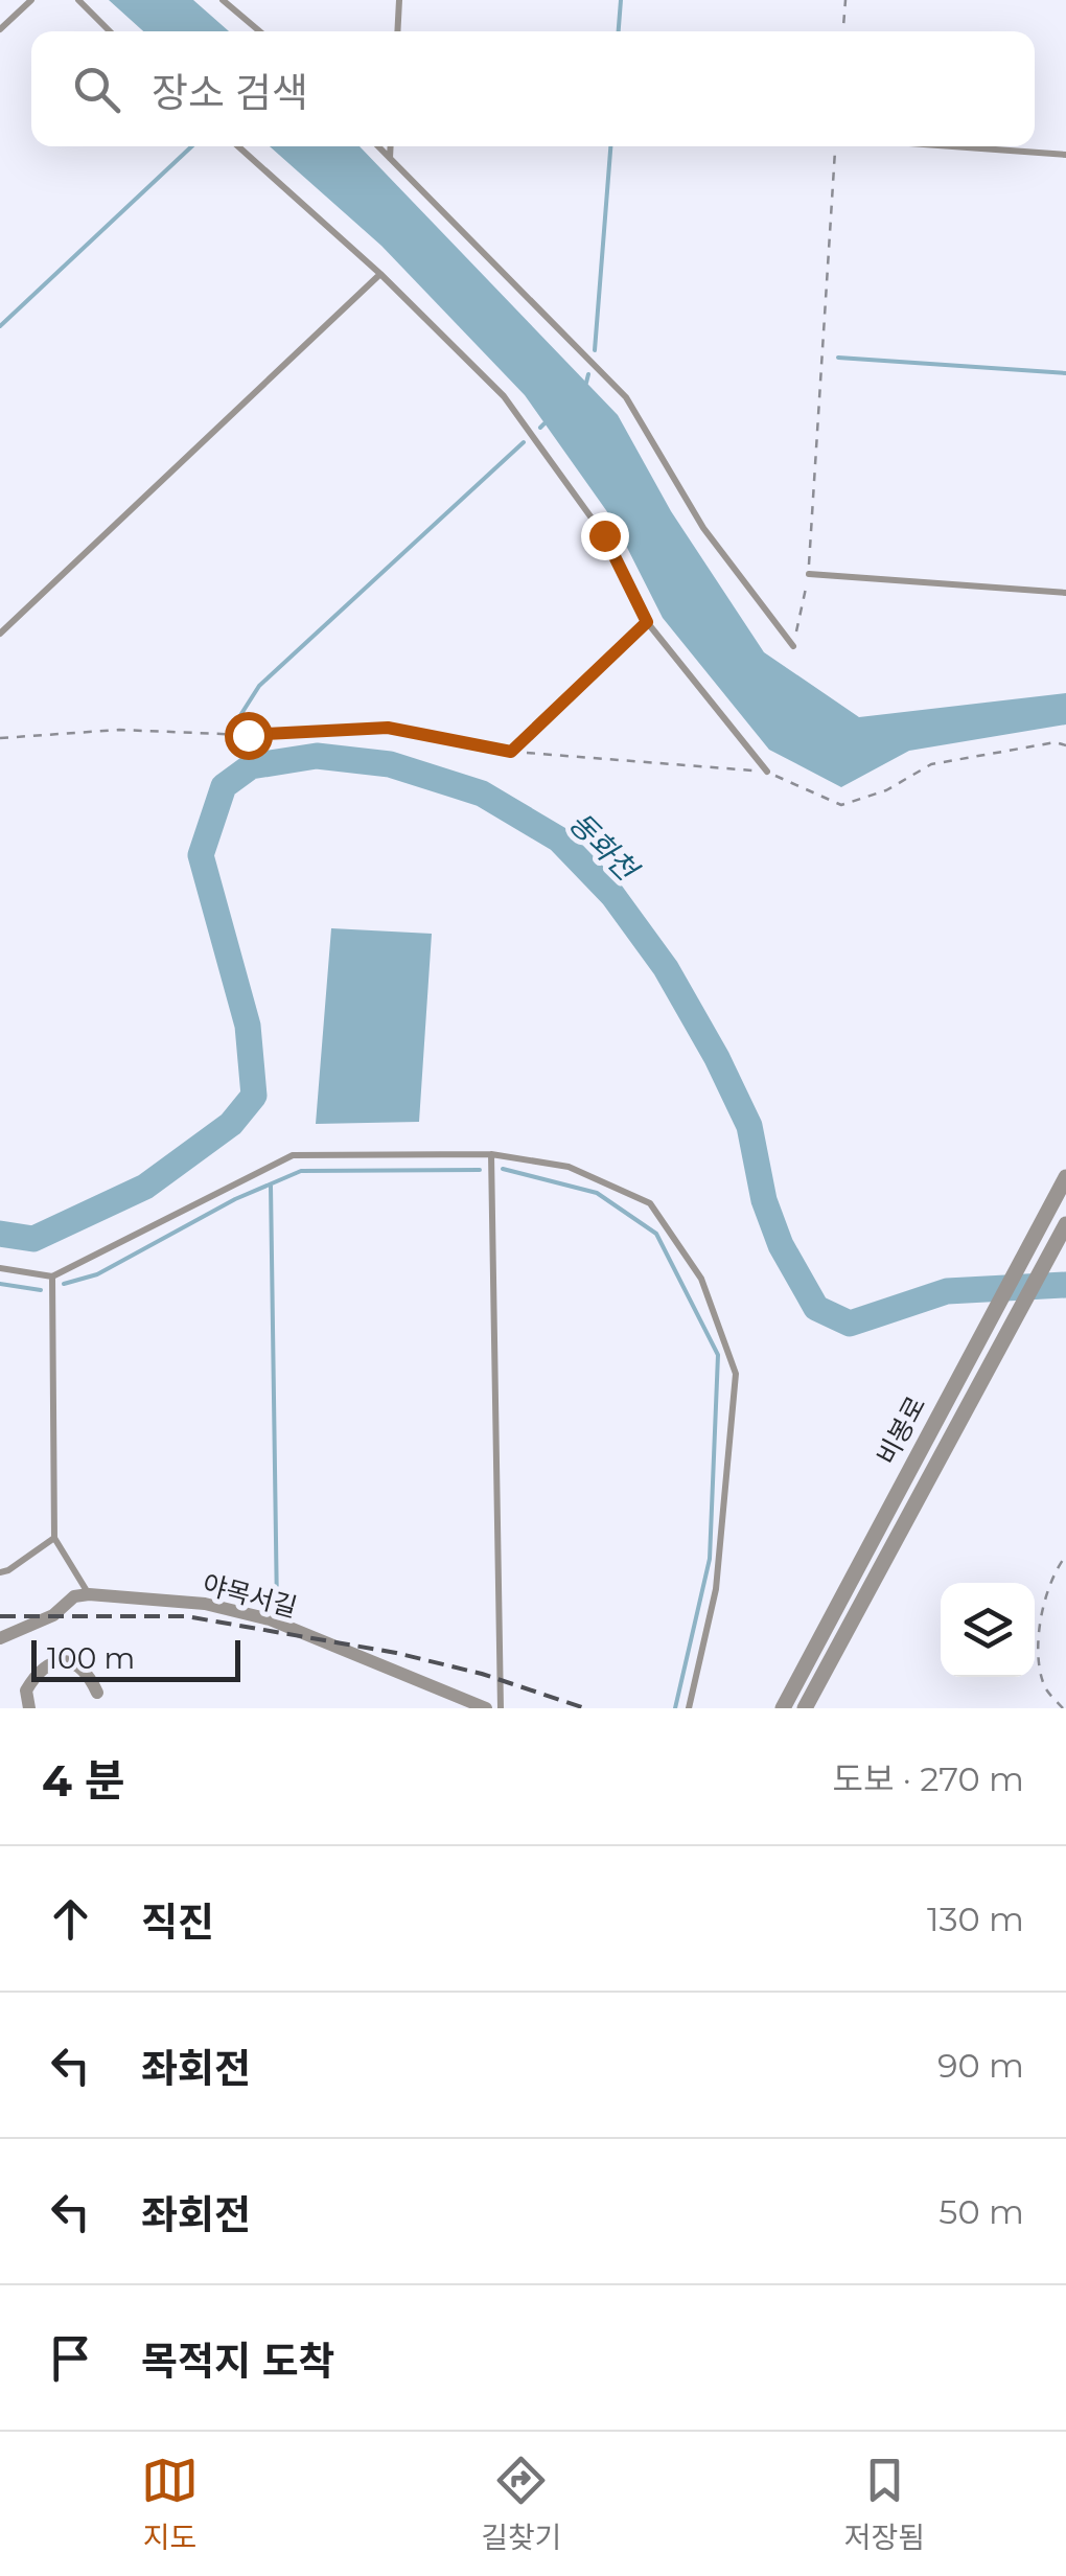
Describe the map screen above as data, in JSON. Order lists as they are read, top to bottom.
{
  "streets": {
    "street": ["비봉로", "야목서길"]
  },
  "water": ["동화천"],
  "scale_bar": "100 m",
  "page": {
    "search": "장소 검색",
    "scale": "100 m",
    "heading": ["4 분", "도보 · 270 m"],
    "list": [
      ["직진", "130 m"],
      ["좌회전", "90 m"],
      ["좌회전", "50 m"],
      "목적지 도착"
    ],
    "nav": ["지도", "길찾기", "저장됨"]
  }
}
